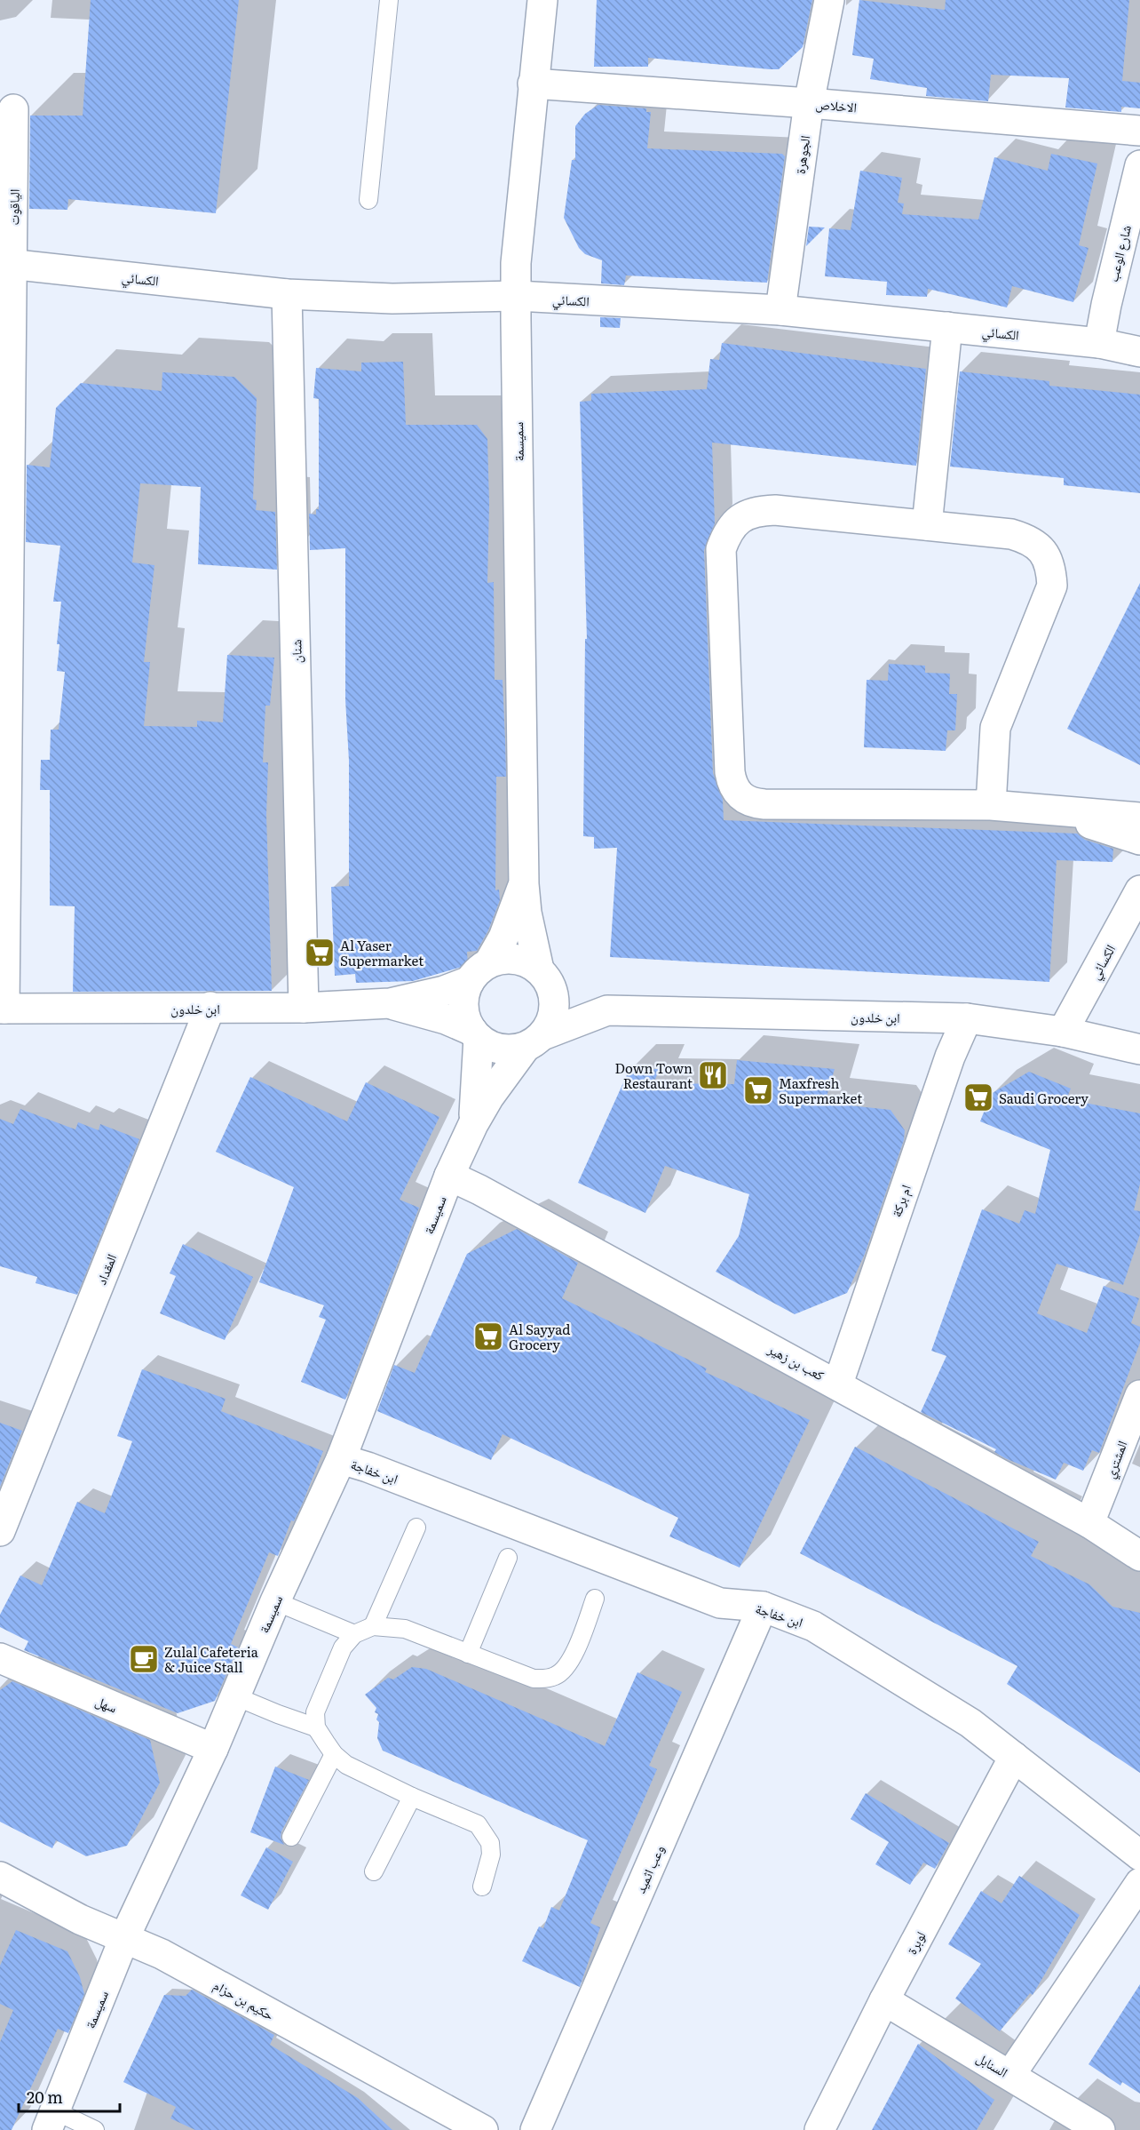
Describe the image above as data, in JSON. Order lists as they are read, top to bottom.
{
  "streets": {
    "street": [
      "الاخلاص",
      "الجوهرة",
      "الياقوت",
      "شارع الوعب",
      "الكسائي",
      "سميسمة",
      "شنان",
      "ابن خلدون",
      "ام بركة",
      "المقداد",
      "كعب بن زهير",
      "المشتري",
      "ابن خفاجة",
      "سهل",
      "وعب اثميد",
      "لوبرة",
      "حكيم بن حزام",
      "السنابل"
    ]
  },
  "crossings": [
    ["الاخلاص", "الجوهرة"],
    ["الاخلاص", "سميسمة"],
    ["الجوهرة", "الكسائي"],
    ["الياقوت", "الكسائي"],
    ["الياقوت", "ابن خلدون"],
    ["شارع الوعب", "الكسائي"],
    ["الكسائي", "سميسمة"],
    ["الكسائي", "شنان"],
    ["الكسائي", "ابن خلدون"],
    ["سميسمة", "ابن خلدون"],
    ["سميسمة", "كعب بن زهير"],
    ["سميسمة", "ابن خفاجة"],
    ["سميسمة", "سهل"],
    ["سميسمة", "حكيم بن حزام"],
    ["شنان", "ابن خلدون"],
    ["ابن خلدون", "ام بركة"],
    ["ابن خلدون", "المقداد"],
    ["ام بركة", "كعب بن زهير"],
    ["كعب بن زهير", "المشتري"],
    ["ابن خفاجة", "وعب اثميد"],
    ["ابن خفاجة", "لوبرة"],
    ["لوبرة", "السنابل"]
  ],
  "places": {
    "supermarket": [
      "Al Yaser Supermarket",
      "Maxfresh Supermarket",
      "Saudi Grocery",
      "Al Sayyad Grocery"
    ],
    "restaurant": ["Down Town Restaurant"],
    "cafe": ["Zulal Cafeteria & Juice Stall"]
  },
  "scale_bar": "20 m"
}
